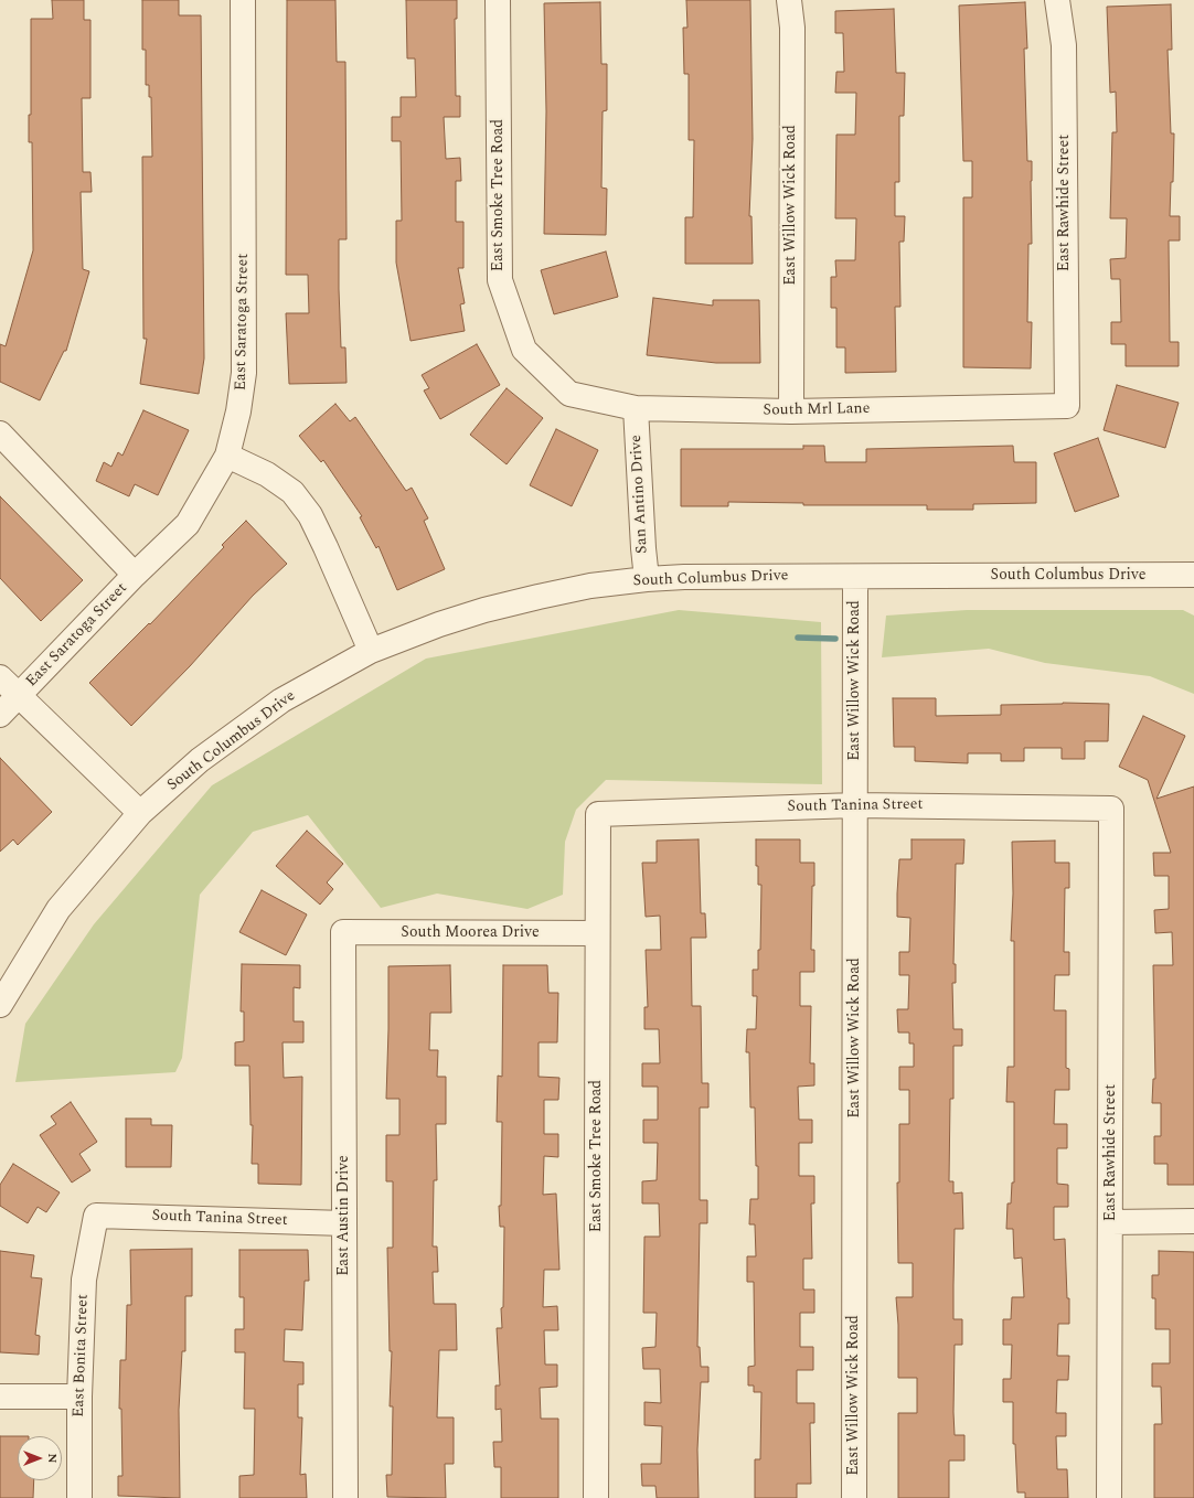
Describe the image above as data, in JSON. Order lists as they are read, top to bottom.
{
  "streets": {
    "street": [
      "East Smoke Tree Road",
      "East Rawhide Street",
      "East Willow Wick Road",
      "East Saratoga Street",
      "South Mrl Lane",
      "San Antino Drive",
      "South Columbus Drive",
      "South Tanina Street",
      "South Moorea Drive",
      "East Austin Drive",
      "East Bonita Street"
    ]
  },
  "crossings": [
    ["East Smoke Tree Road", "South Mrl Lane"],
    ["East Smoke Tree Road", "South Tanina Street"],
    ["East Smoke Tree Road", "South Moorea Drive"],
    ["East Rawhide Street", "South Mrl Lane"],
    ["East Rawhide Street", "South Tanina Street"],
    ["East Willow Wick Road", "South Mrl Lane"],
    ["East Willow Wick Road", "South Columbus Drive"],
    ["East Willow Wick Road", "South Tanina Street"],
    ["South Mrl Lane", "San Antino Drive"],
    ["San Antino Drive", "South Columbus Drive"],
    ["South Tanina Street", "East Austin Drive"],
    ["South Tanina Street", "East Bonita Street"],
    ["South Moorea Drive", "East Austin Drive"]
  ],
  "north": "right"
}
